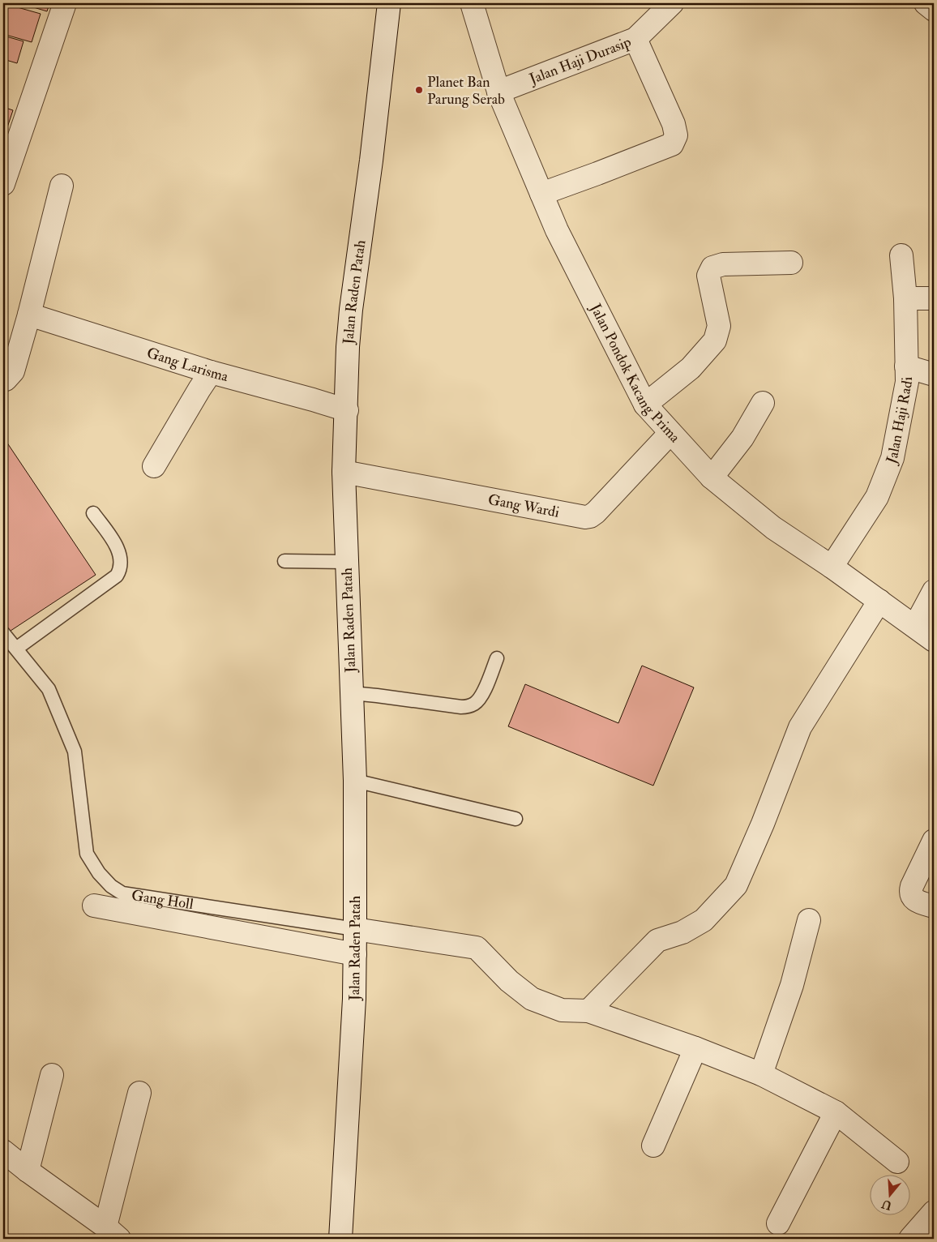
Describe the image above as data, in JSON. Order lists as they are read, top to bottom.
{
  "streets": {
    "street": [
      "Jalan Haji Durasip",
      "Jalan Raden Patah",
      "Gang Larisma",
      "Jalan Pondok Kacang Prima",
      "Jalan Haji Radi",
      "Gang Wardi",
      "Gang Holl"
    ]
  },
  "crossings": [
    ["Jalan Haji Durasip", "Jalan Pondok Kacang Prima"],
    ["Jalan Raden Patah", "Gang Larisma"],
    ["Jalan Raden Patah", "Gang Wardi"],
    ["Jalan Raden Patah", "Gang Holl"],
    ["Jalan Pondok Kacang Prima", "Jalan Haji Radi"],
    ["Jalan Pondok Kacang Prima", "Gang Wardi"]
  ],
  "places": ["Planet Ban Parung Serab"],
  "north": "bottom"
}
